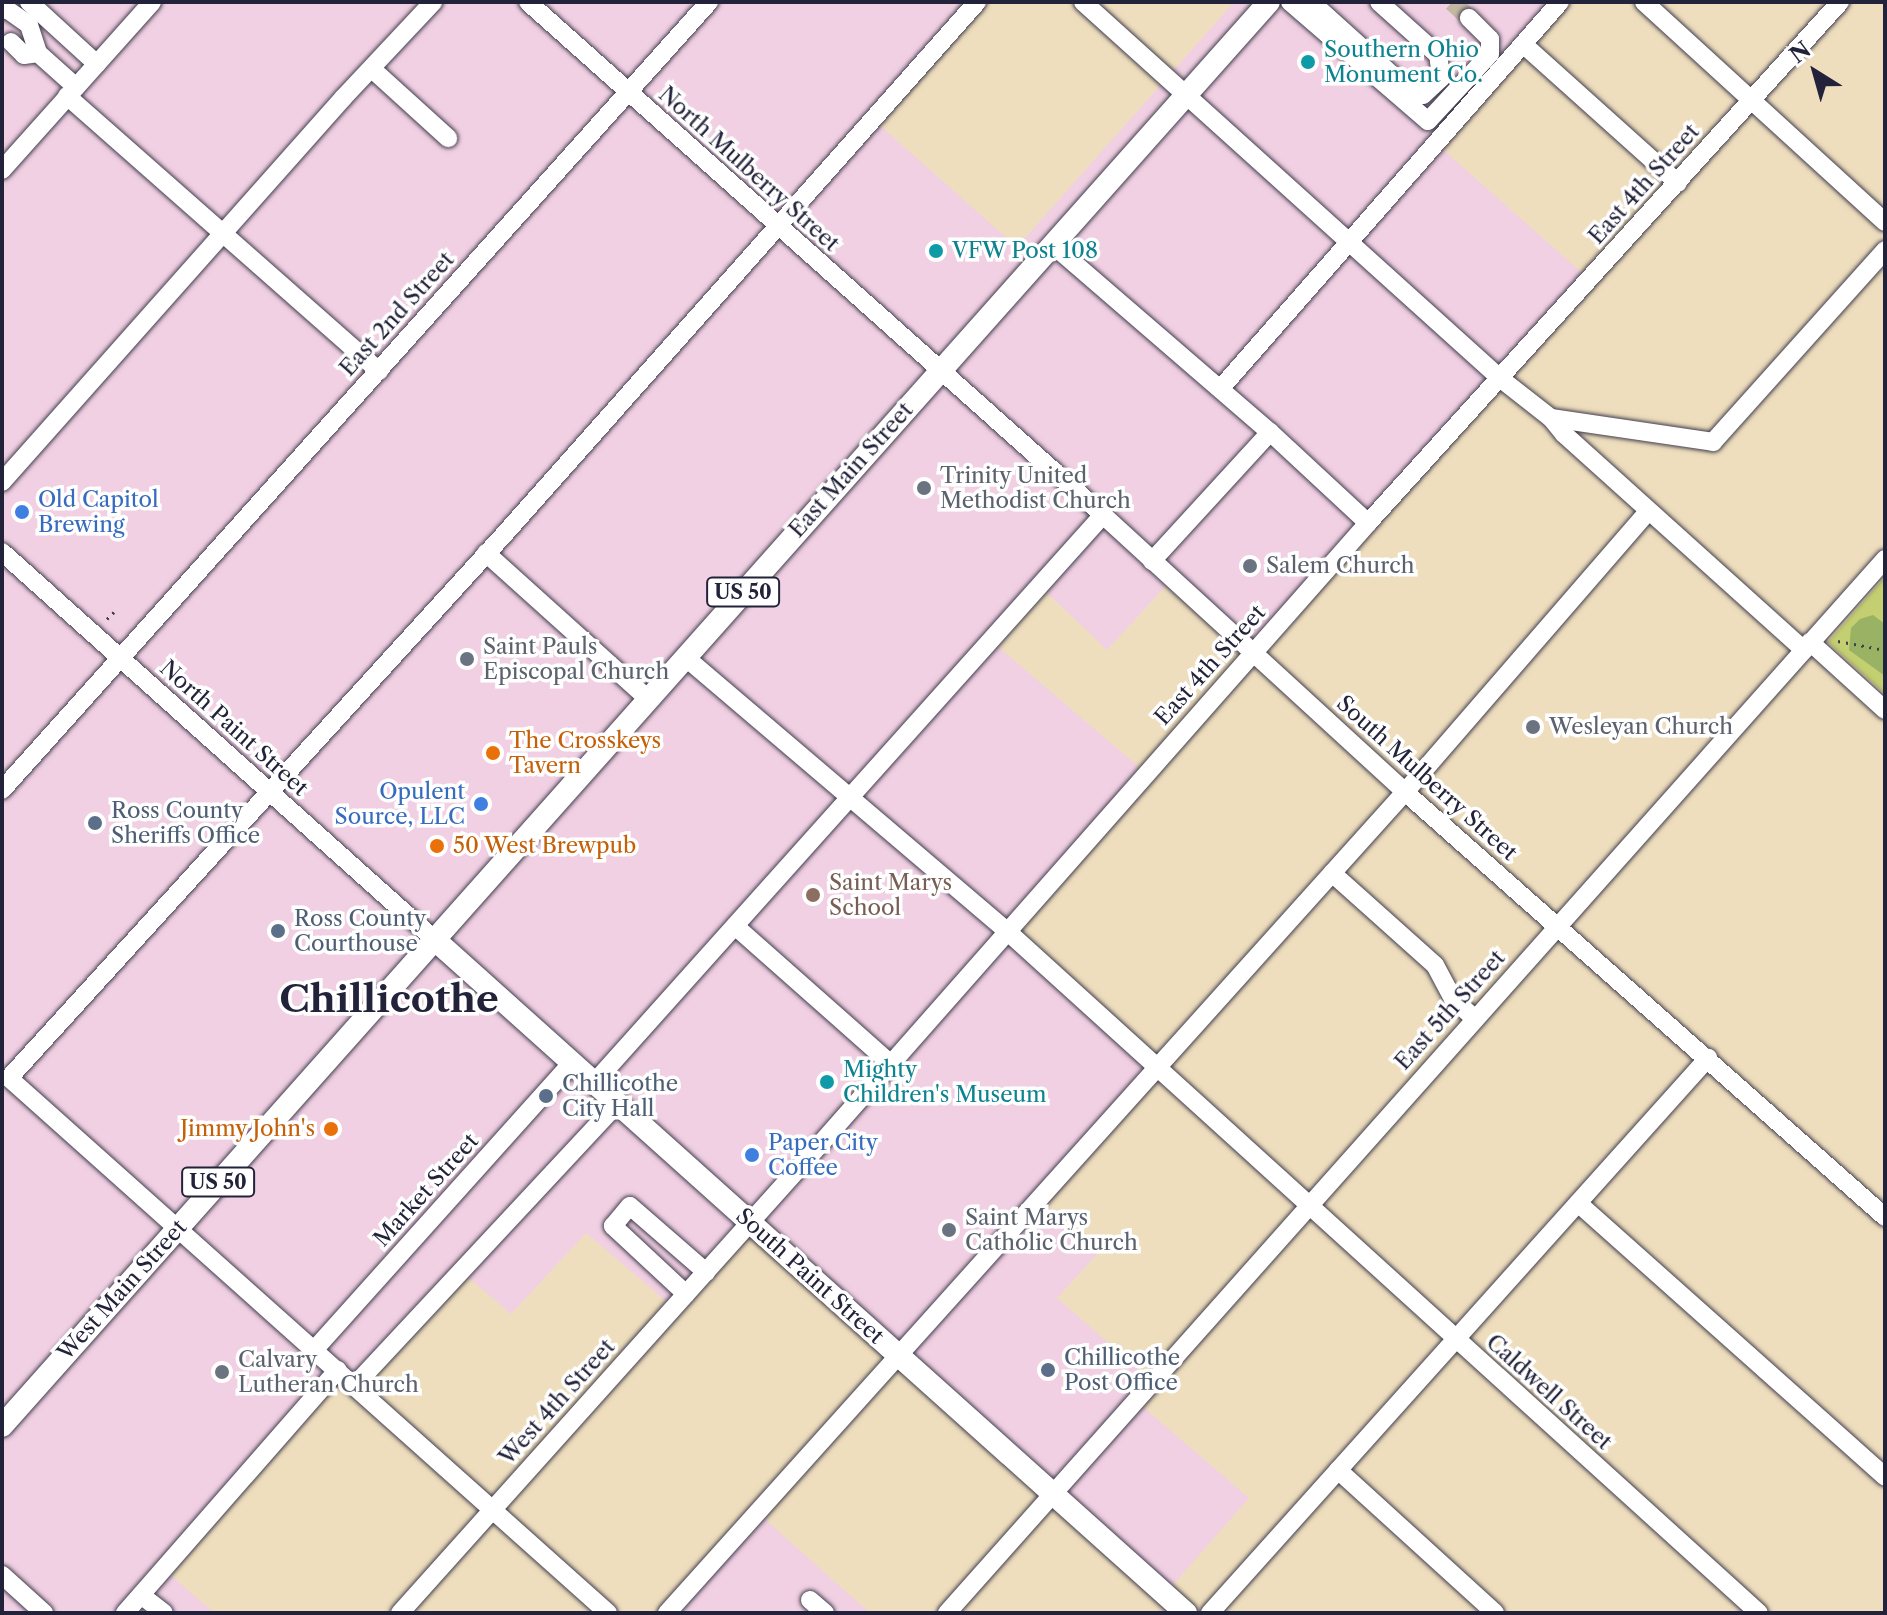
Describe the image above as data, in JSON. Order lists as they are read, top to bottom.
{
  "streets": {
    "main road": [
      "East Main Street",
      "US 50",
      "South Paint Street",
      "West Main Street"
    ],
    "street": [
      "North Mulberry Street",
      "East 4th Street",
      "East 2nd Street",
      "North Paint Street",
      "South Mulberry Street",
      "East 5th Street",
      "Market Street",
      "Caldwell Street",
      "West 4th Street"
    ]
  },
  "crossings": [
    ["North Mulberry Street", "East 2nd Street"],
    ["North Mulberry Street", "East Main Street"],
    ["North Mulberry Street", "South Mulberry Street"],
    ["East 4th Street", "South Mulberry Street"],
    ["East 4th Street", "South Paint Street"],
    ["East 4th Street", "Caldwell Street"],
    ["East 4th Street", "West 4th Street"],
    ["East 2nd Street", "North Paint Street"],
    ["East Main Street", "North Paint Street"],
    ["East Main Street", "South Mulberry Street"],
    ["East Main Street", "South Paint Street"],
    ["East Main Street", "West Main Street"],
    ["East Main Street", "Caldwell Street"],
    ["North Paint Street", "South Paint Street"],
    ["North Paint Street", "West Main Street"],
    ["South Mulberry Street", "East 5th Street"],
    ["East 5th Street", "South Paint Street"],
    ["East 5th Street", "Caldwell Street"],
    ["Market Street", "South Paint Street"],
    ["South Paint Street", "West Main Street"],
    ["South Paint Street", "West 4th Street"]
  ],
  "districts": ["Chillicothe"],
  "places": [
    "Southern Ohio Monument Co.",
    "VFW Post 108",
    "Trinity United Methodist Church",
    "Old Capitol Brewing",
    "Salem Church",
    "Saint Pauls Episcopal Church",
    "Wesleyan Church",
    "The Crosskeys Tavern",
    "Opulent Source, LLC",
    "Ross County Sheriffs Office",
    "50 West Brewpub",
    "Saint Marys School",
    "Ross County Courthouse",
    "Mighty Children's Museum",
    "Chillicothe City Hall",
    "Jimmy John's",
    "Paper City Coffee",
    "Saint Marys Catholic Church",
    "Chillicothe Post Office",
    "Calvary Lutheran Church"
  ],
  "north": "top left"
}
